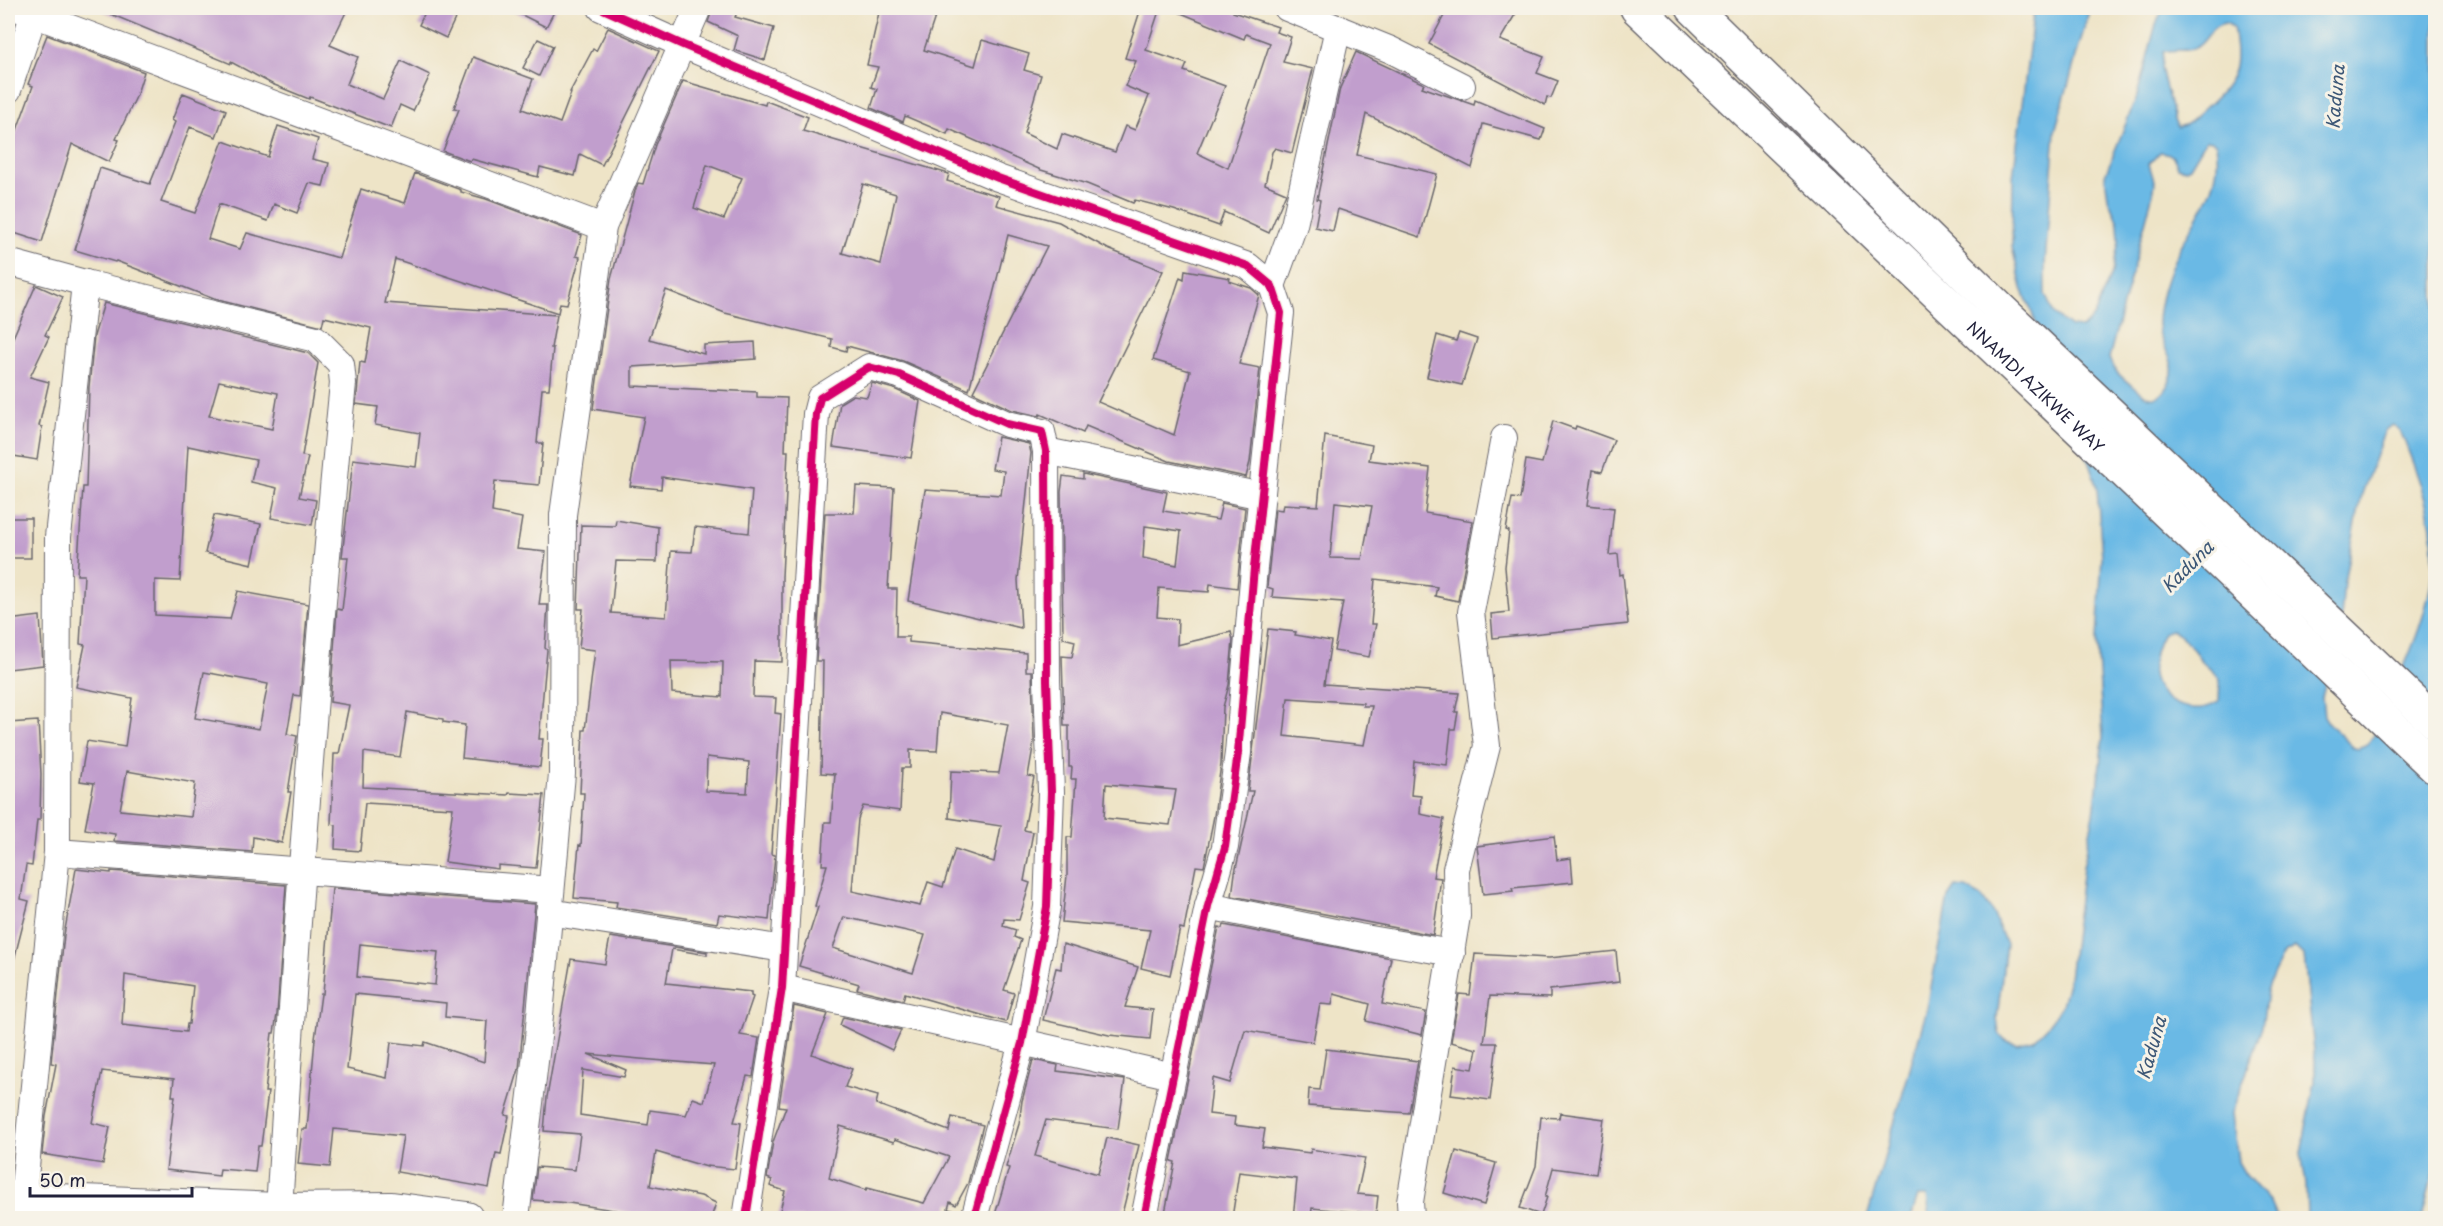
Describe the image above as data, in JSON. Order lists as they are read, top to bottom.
{
  "streets": {
    "highway": ["NNAMDI AZIKWE WAY"]
  },
  "water": ["Kaduna"],
  "scale_bar": "50 m"
}
